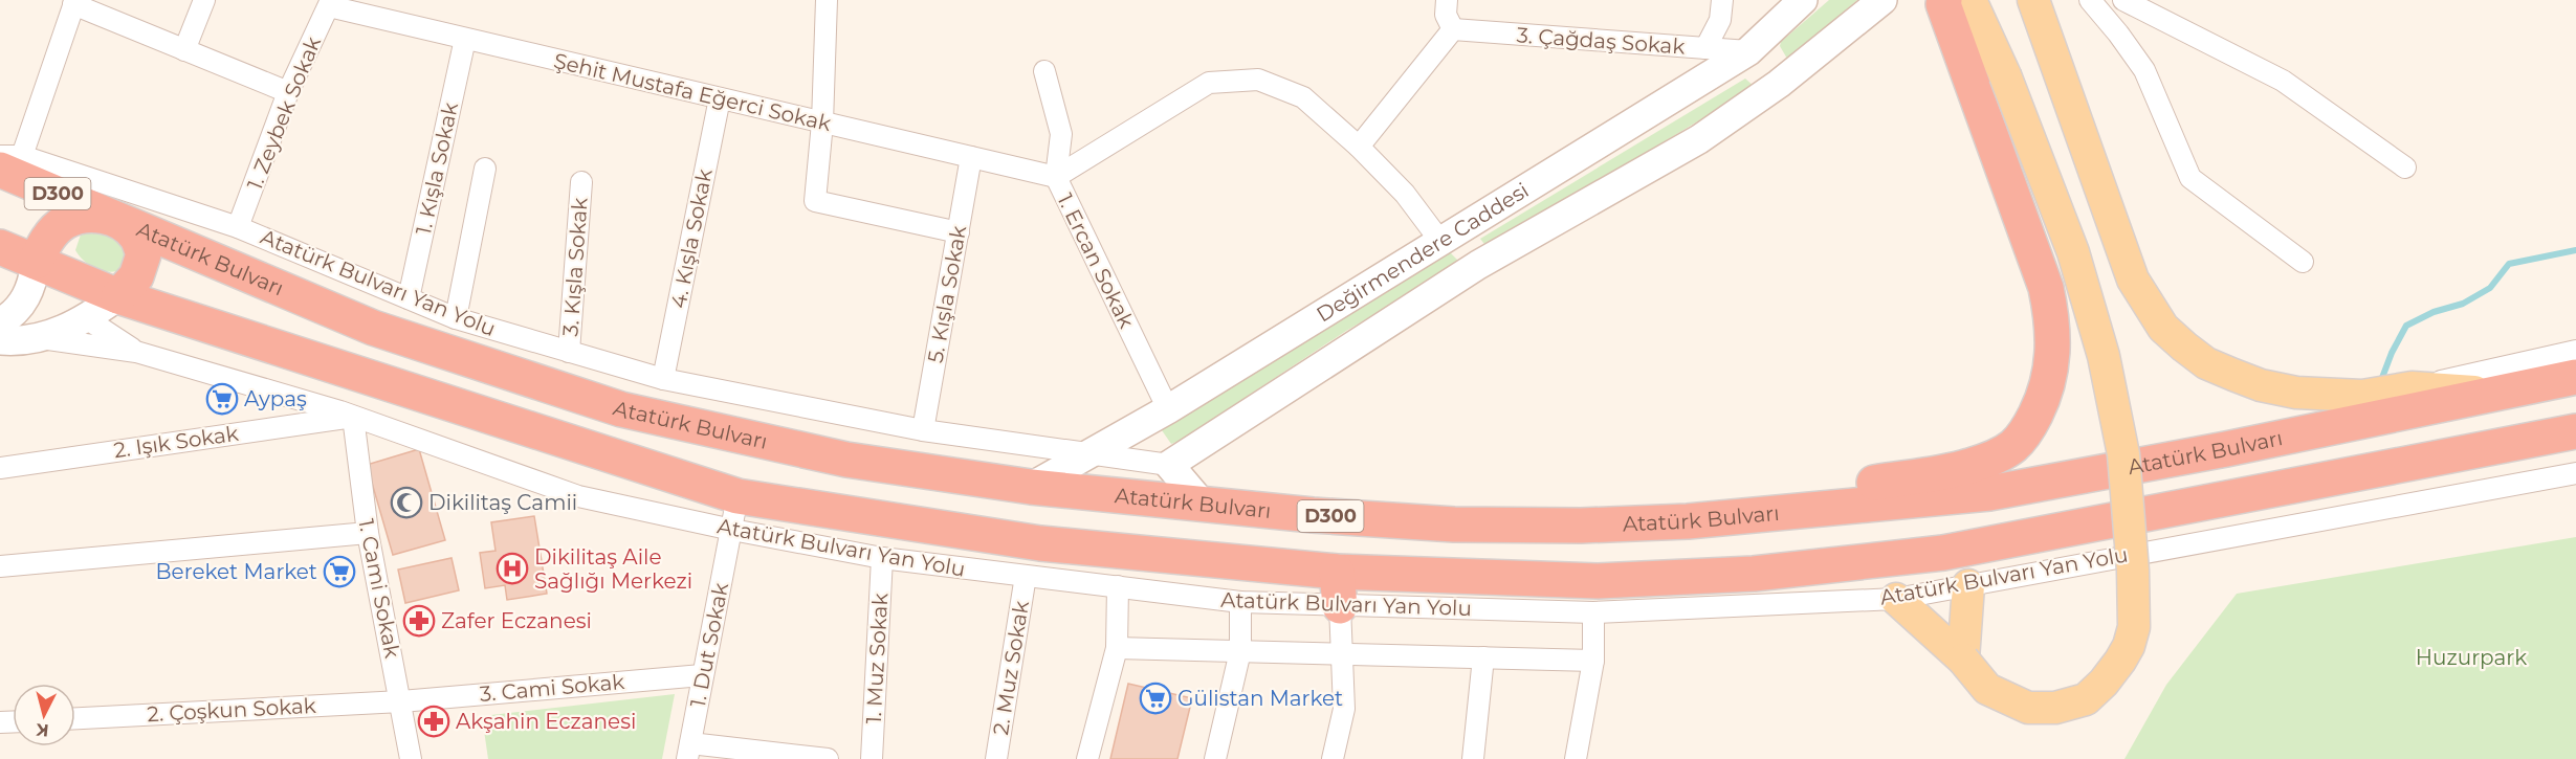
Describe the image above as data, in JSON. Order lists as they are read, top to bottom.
{
  "streets": {
    "highway": ["D300", "Atatürk Bulvarı"],
    "street": [
      "3. Çağdaş Sokak",
      "Şehit Mustafa Eğerci Sokak",
      "1. Zeybek Sokak",
      "1. Kışla Sokak",
      "4. Kışla Sokak",
      "Değirmendere Caddesi",
      "1. Ercan Sokak",
      "3. Kışla Sokak",
      "Atatürk Bulvarı Yan Yolu",
      "5. Kışla Sokak",
      "2. Işık Sokak",
      "1. Cami Sokak",
      "1. Dut Sokak",
      "1. Muz Sokak",
      "2. Muz Sokak",
      "3. Cami Sokak",
      "2. Çoşkun Sokak"
    ]
  },
  "crossings": [
    ["3. Çağdaş Sokak", "Değirmendere Caddesi"],
    ["Şehit Mustafa Eğerci Sokak", "1. Zeybek Sokak"],
    ["Şehit Mustafa Eğerci Sokak", "1. Kışla Sokak"],
    ["Şehit Mustafa Eğerci Sokak", "4. Kışla Sokak"],
    ["Şehit Mustafa Eğerci Sokak", "1. Ercan Sokak"],
    ["Şehit Mustafa Eğerci Sokak", "5. Kışla Sokak"],
    ["1. Zeybek Sokak", "Atatürk Bulvarı Yan Yolu"],
    ["1. Kışla Sokak", "Atatürk Bulvarı Yan Yolu"],
    ["4. Kışla Sokak", "Atatürk Bulvarı Yan Yolu"],
    ["Değirmendere Caddesi", "Atatürk Bulvarı"],
    ["Değirmendere Caddesi", "1. Ercan Sokak"],
    ["Değirmendere Caddesi", "Atatürk Bulvarı Yan Yolu"],
    ["Atatürk Bulvarı", "Atatürk Bulvarı Yan Yolu"],
    ["3. Kışla Sokak", "Atatürk Bulvarı Yan Yolu"],
    ["Atatürk Bulvarı Yan Yolu", "5. Kışla Sokak"],
    ["Atatürk Bulvarı Yan Yolu", "2. Işık Sokak"],
    ["Atatürk Bulvarı Yan Yolu", "1. Cami Sokak"],
    ["Atatürk Bulvarı Yan Yolu", "1. Dut Sokak"],
    ["Atatürk Bulvarı Yan Yolu", "1. Muz Sokak"],
    ["Atatürk Bulvarı Yan Yolu", "2. Muz Sokak"],
    ["2. Işık Sokak", "1. Cami Sokak"],
    ["1. Cami Sokak", "3. Cami Sokak"],
    ["1. Cami Sokak", "2. Çoşkun Sokak"],
    ["1. Dut Sokak", "3. Cami Sokak"],
    ["3. Cami Sokak", "2. Çoşkun Sokak"]
  ],
  "parks": ["Huzurpark"],
  "places": {
    "supermarket": ["Aypaş", "Bereket Market", "Gülistan Market"],
    "mosque": ["Dikilitaş Camii"],
    "hospital": ["Dikilitaş Aile Sağlığı Merkezi"],
    "pharmacy": ["Zafer Eczanesi", "Akşahin Eczanesi"]
  },
  "north": "bottom"
}
